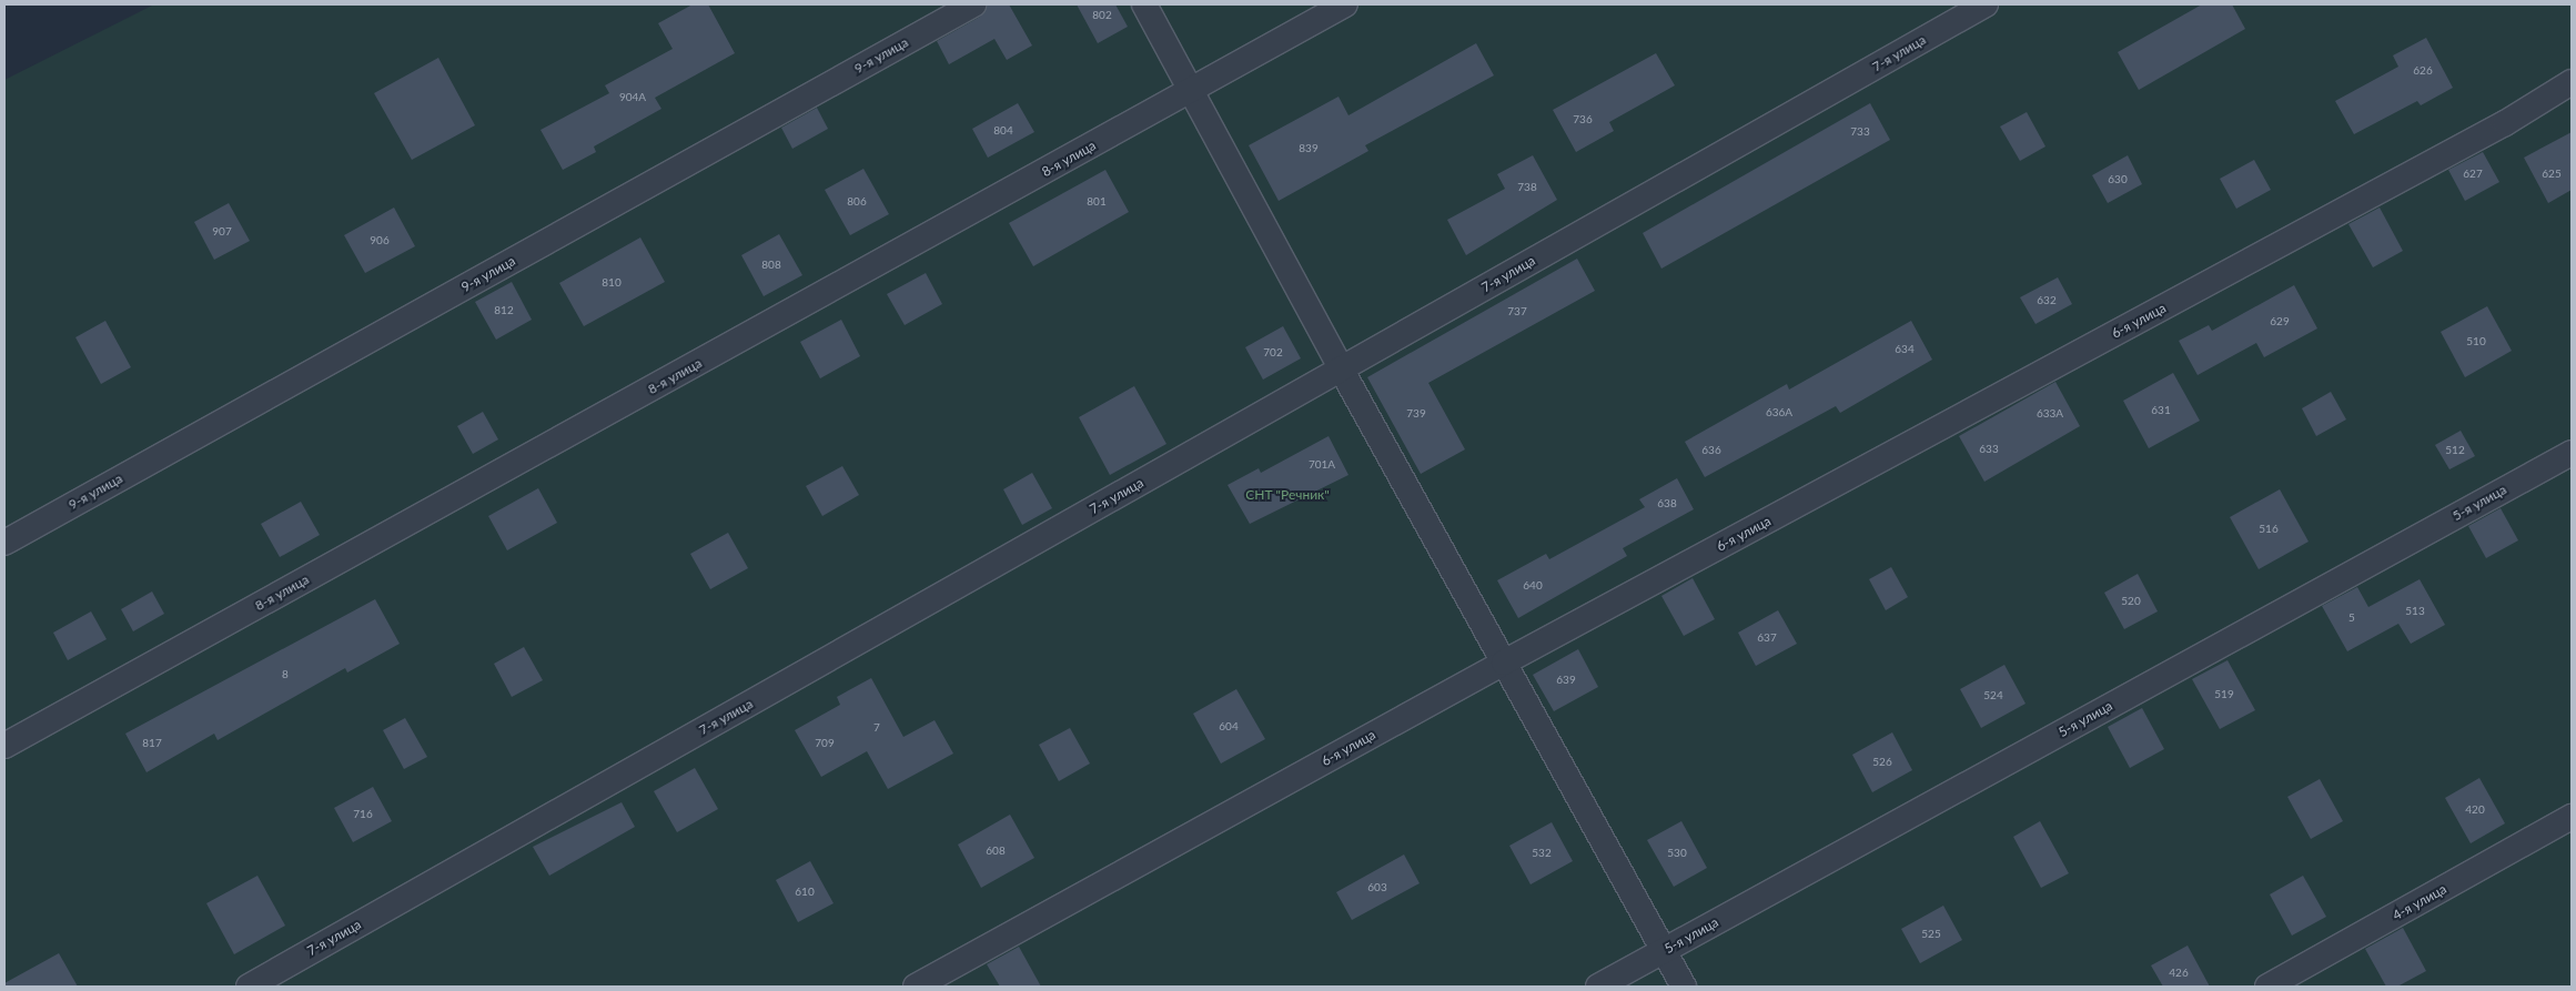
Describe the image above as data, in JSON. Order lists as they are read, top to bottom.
{
  "streets": {
    "street": [
      "7-я улица",
      "9-я улица",
      "8-я улица",
      "6-я улица",
      "5-я улица",
      "4-я улица"
    ]
  },
  "parks": ["СНТ \"Речник\""],
  "house_numbers": [
    "802",
    "626",
    "904А",
    "736",
    "804",
    "733",
    "839",
    "627",
    "625",
    "630",
    "738",
    "806",
    "801",
    "907",
    "906",
    "808",
    "810",
    "632",
    "812",
    "737",
    "629",
    "510",
    "634",
    "702",
    "631",
    "636А",
    "739",
    "633А",
    "633",
    "636",
    "512",
    "701А",
    "638",
    "516",
    "640",
    "520",
    "513",
    "5",
    "637",
    "8",
    "639",
    "519",
    "524",
    "604",
    "7",
    "817",
    "709",
    "526",
    "420",
    "716",
    "608",
    "532",
    "530",
    "603",
    "610",
    "525",
    "426"
  ]
}
